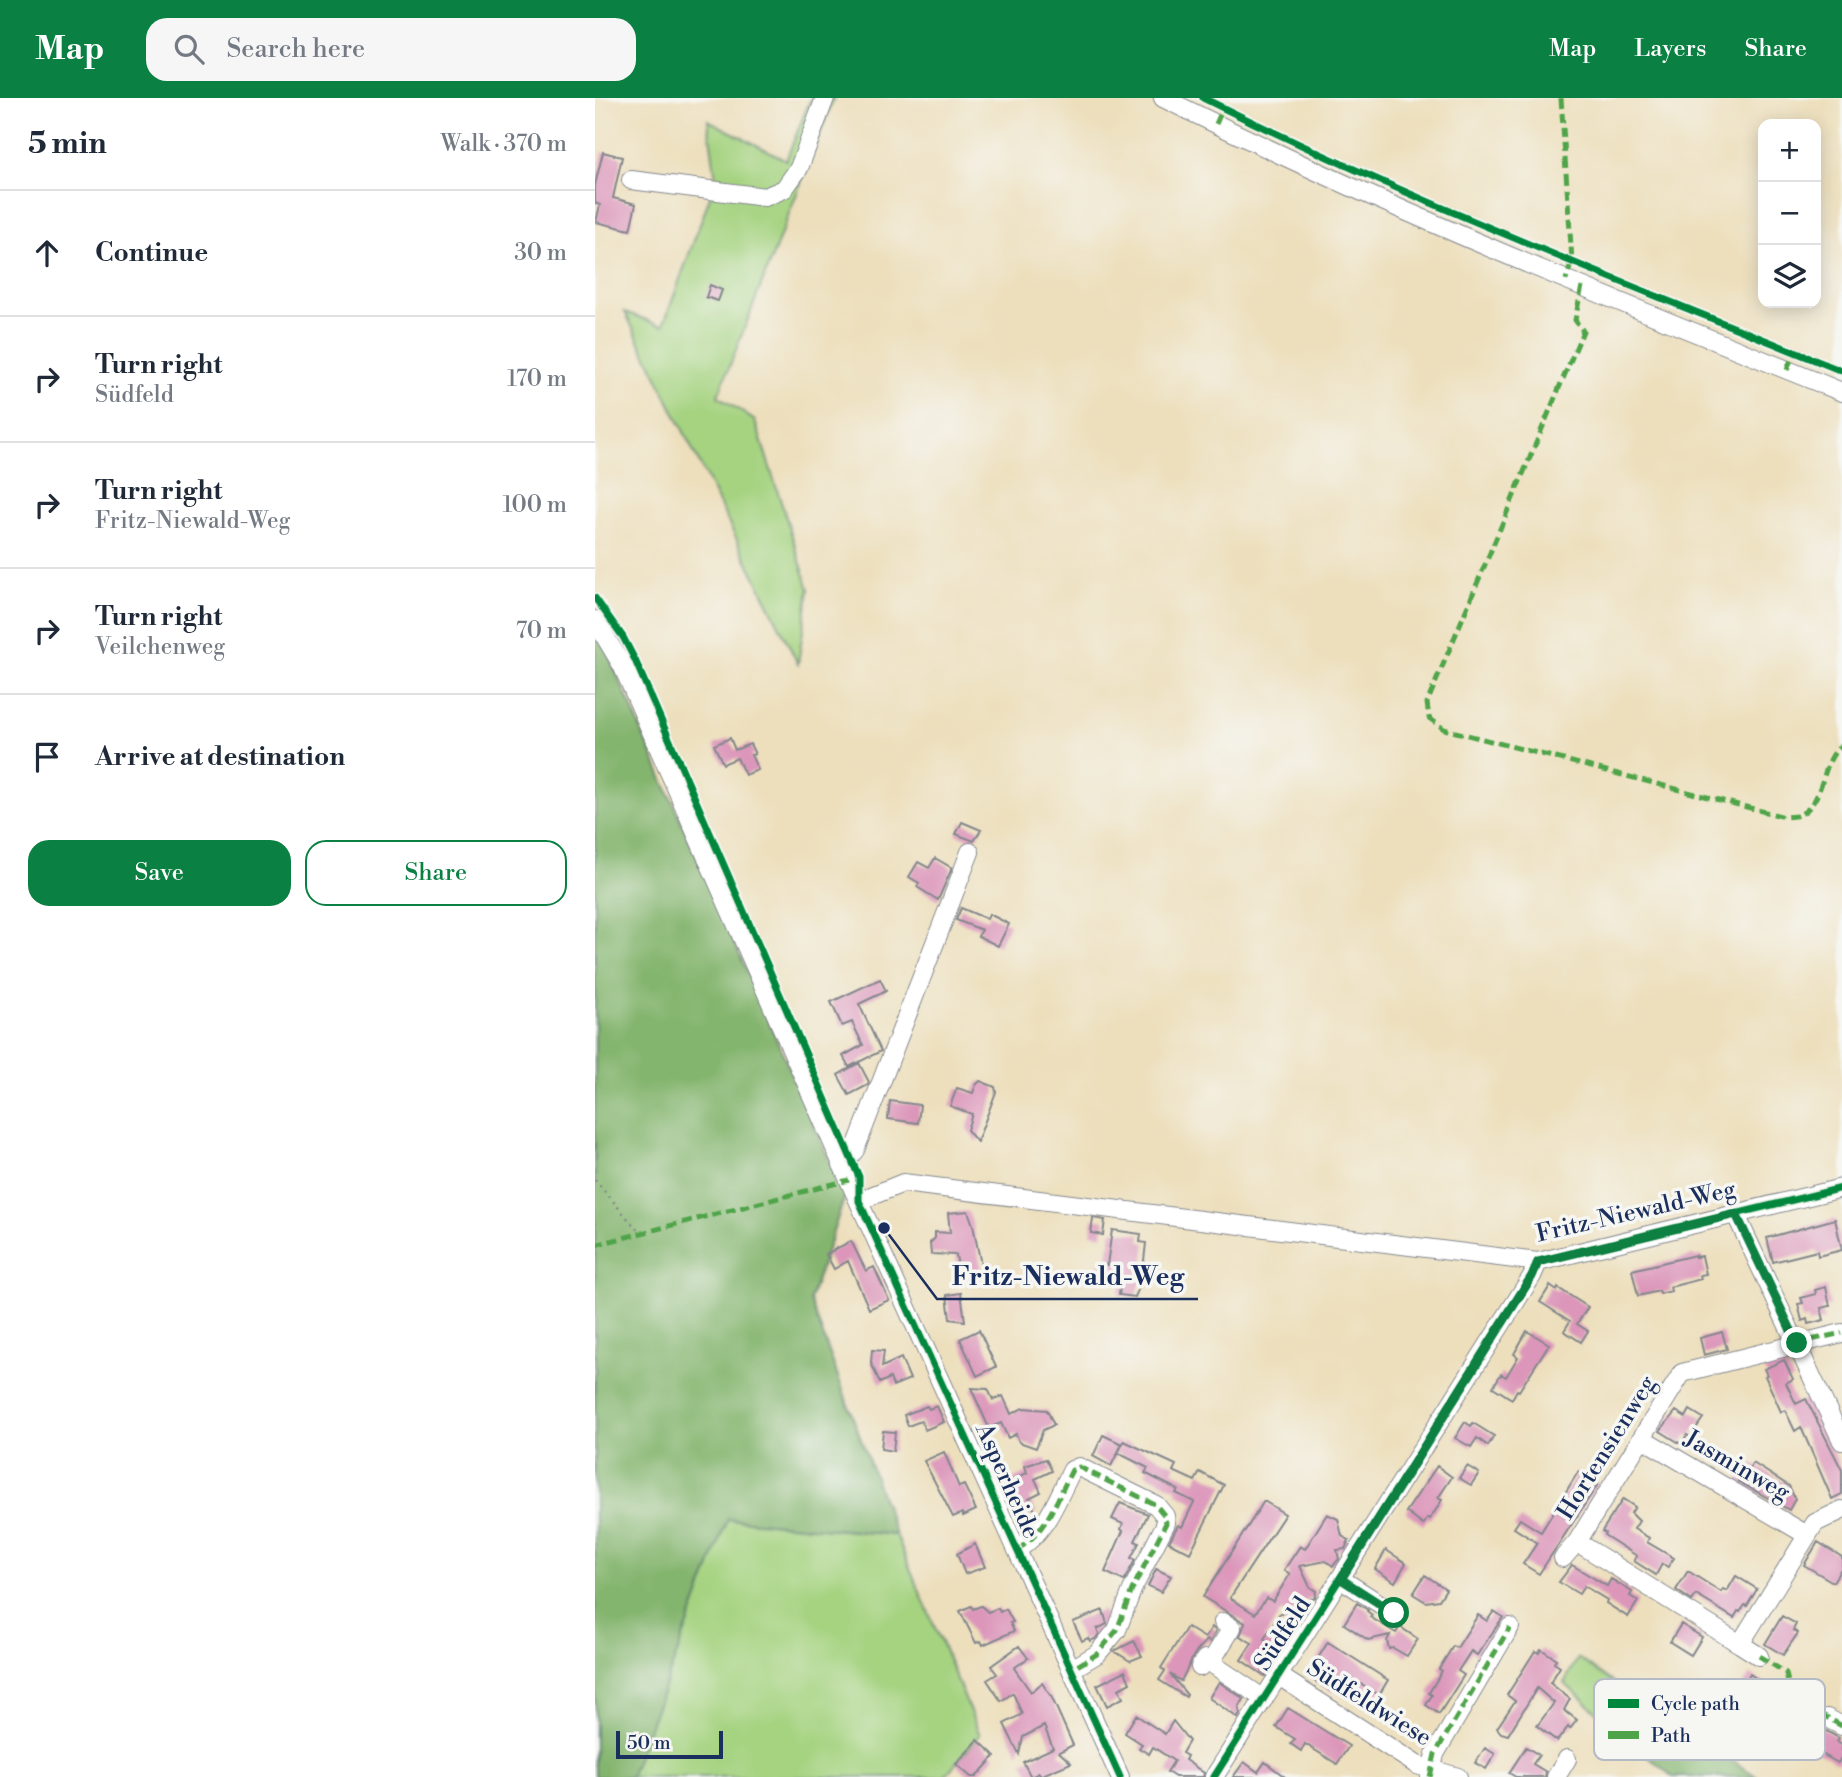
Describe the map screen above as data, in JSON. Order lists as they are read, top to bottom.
{
  "streets": {
    "street": [
      "Fritz-Niewald-Weg",
      "Hortensienweg",
      "Jasminweg",
      "Asperheide",
      "Südfeld",
      "Südfeldwiese"
    ]
  },
  "crossings": [
    ["Fritz-Niewald-Weg", "Asperheide"],
    ["Fritz-Niewald-Weg", "Südfeld"],
    ["Hortensienweg", "Jasminweg"],
    ["Südfeld", "Südfeldwiese"]
  ],
  "places": ["Fritz-Niewald-Weg"],
  "legend": ["Cycle path", "Path"],
  "scale_bar": "50 m",
  "page": {
    "header": "Map",
    "search": "Search here",
    "nav": ["Map", "Layers", "Share"],
    "heading": ["5 min", "Walk · 370 m"],
    "map_buttons": ["+", "−"],
    "list": [
      ["Continue", "30 m"],
      ["Turn right", "Südfeld", "170 m"],
      ["Turn right", "Fritz-Niewald-Weg", "100 m"],
      ["Turn right", "Veilchenweg", "70 m"],
      "Arrive at destination"
    ],
    "buttons": ["Save", "Share"],
    "scale": "50 m"
  }
}
